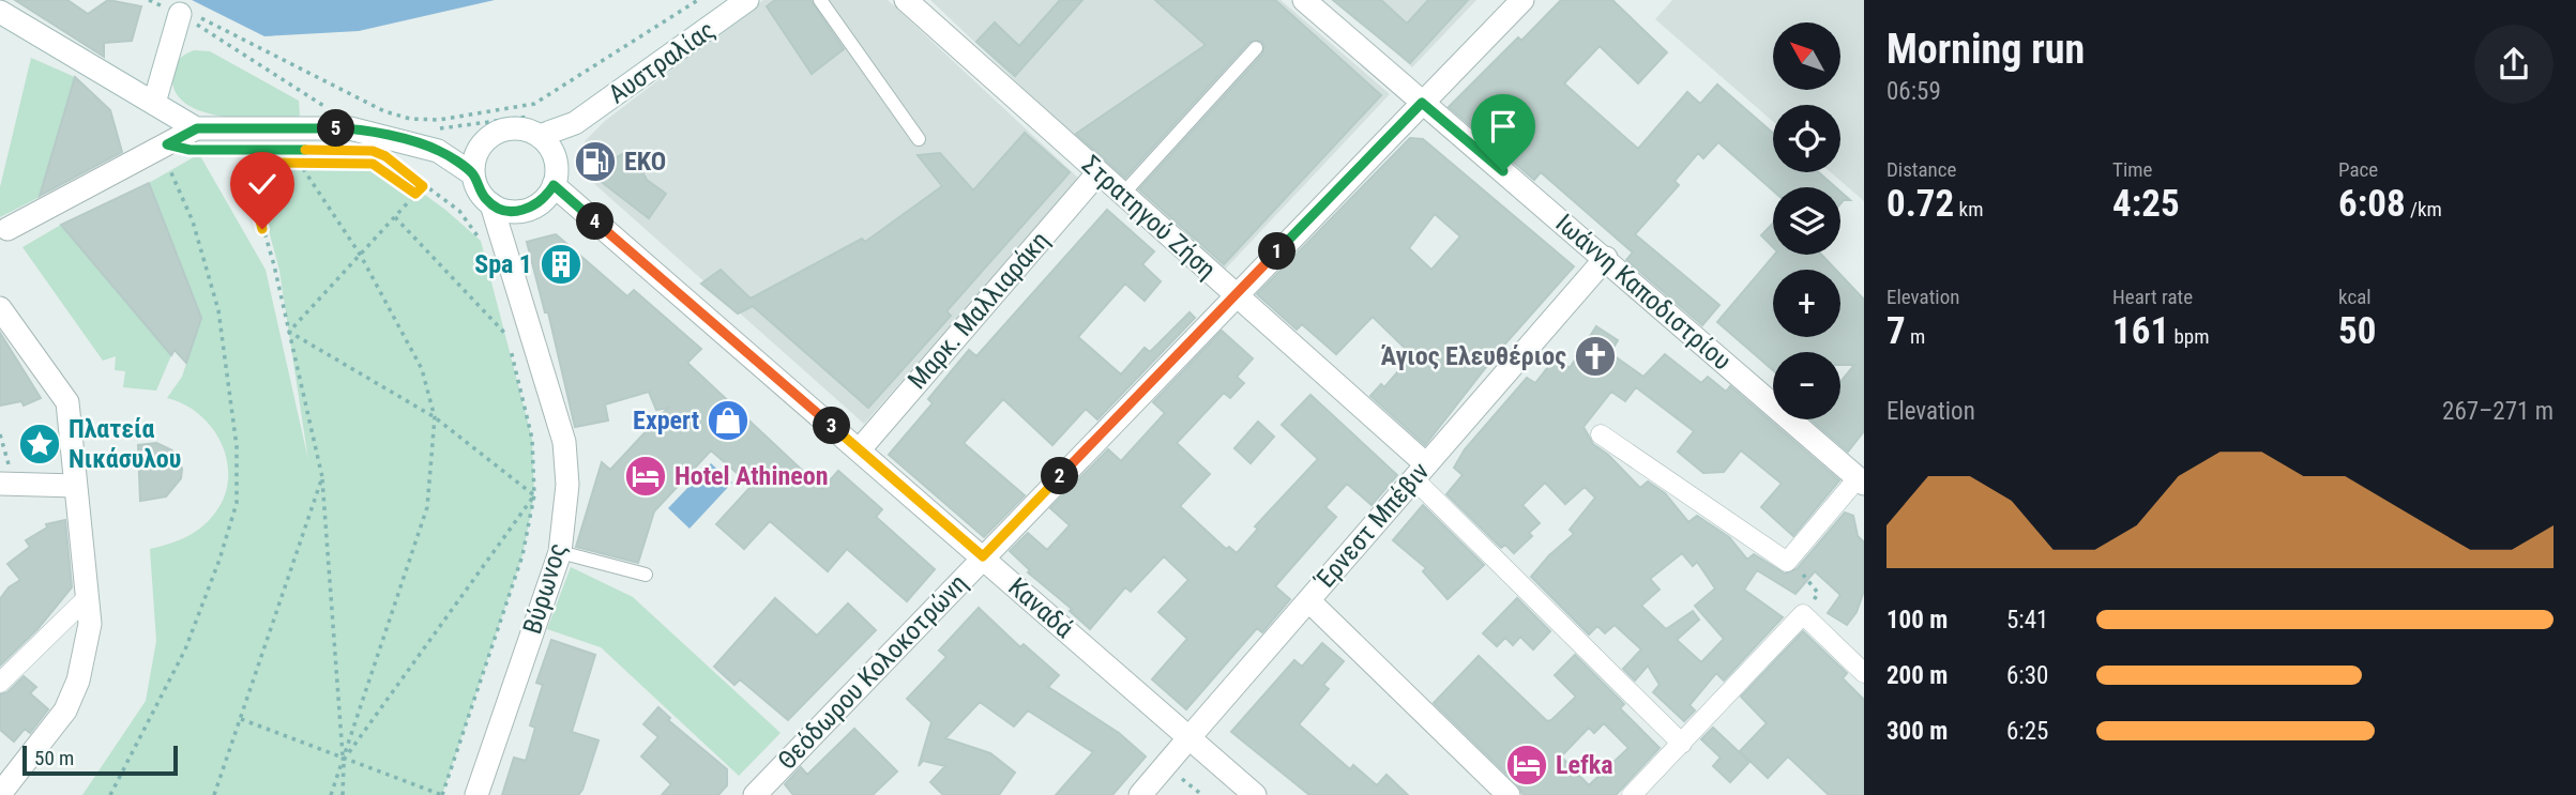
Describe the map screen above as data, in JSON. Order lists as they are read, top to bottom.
{
  "streets": {
    "street": [
      "Αυστραλίας",
      "Στρατηγού Ζήση",
      "Ιωάννη Καποδιστρίου",
      "Μαρκ. Μαλλιαράκη",
      "Έρνεστ Μπέβιν",
      "Βύρωνος",
      "Καναδά",
      "Θεόδωρου Κολοκοτρώνη"
    ]
  },
  "crossings": [
    ["Στρατηγού Ζήση", "Μαρκ. Μαλλιαράκη"],
    ["Στρατηγού Ζήση", "Έρνεστ Μπέβιν"],
    ["Στρατηγού Ζήση", "Θεόδωρου Κολοκοτρώνη"],
    ["Ιωάννη Καποδιστρίου", "Έρνεστ Μπέβιν"],
    ["Ιωάννη Καποδιστρίου", "Θεόδωρου Κολοκοτρώνη"],
    ["Μαρκ. Μαλλιαράκη", "Καναδά"],
    ["Έρνεστ Μπέβιν", "Καναδά"],
    ["Βύρωνος", "Καναδά"],
    ["Καναδά", "Θεόδωρου Κολοκοτρώνη"]
  ],
  "places": {
    "fuel station": ["EKO"],
    "building": ["Spa 1"],
    "church": ["Άγιος Ελευθέριος"],
    "shop": ["Expert"],
    "place": ["Πλατεία Νικάσυλου"],
    "hotel": ["Hotel Athineon", "Lefka"]
  },
  "scale_bar": "50 m",
  "north": "top left",
  "page": {
    "heading": ["Morning run", "06:59"],
    "map_buttons": ["+", "−"],
    "pins": [
      "5",
      "4",
      "1",
      "3",
      "2"
    ],
    "stats": [
      ["Distance", "0.72 km"],
      ["Time", "4:25"],
      ["Pace", "6:08 /km"],
      ["Elevation", "7 m"],
      ["Heart rate", "161 bpm"],
      ["kcal", "50"]
    ],
    "chart": ["Elevation", "267–271 m"],
    "list": [
      {
        "name": "100 m",
        "note": "5:41"
      },
      {
        "name": "200 m",
        "note": "6:30"
      },
      {
        "name": "300 m",
        "note": "6:25"
      }
    ],
    "scale": "50 m"
  }
}
